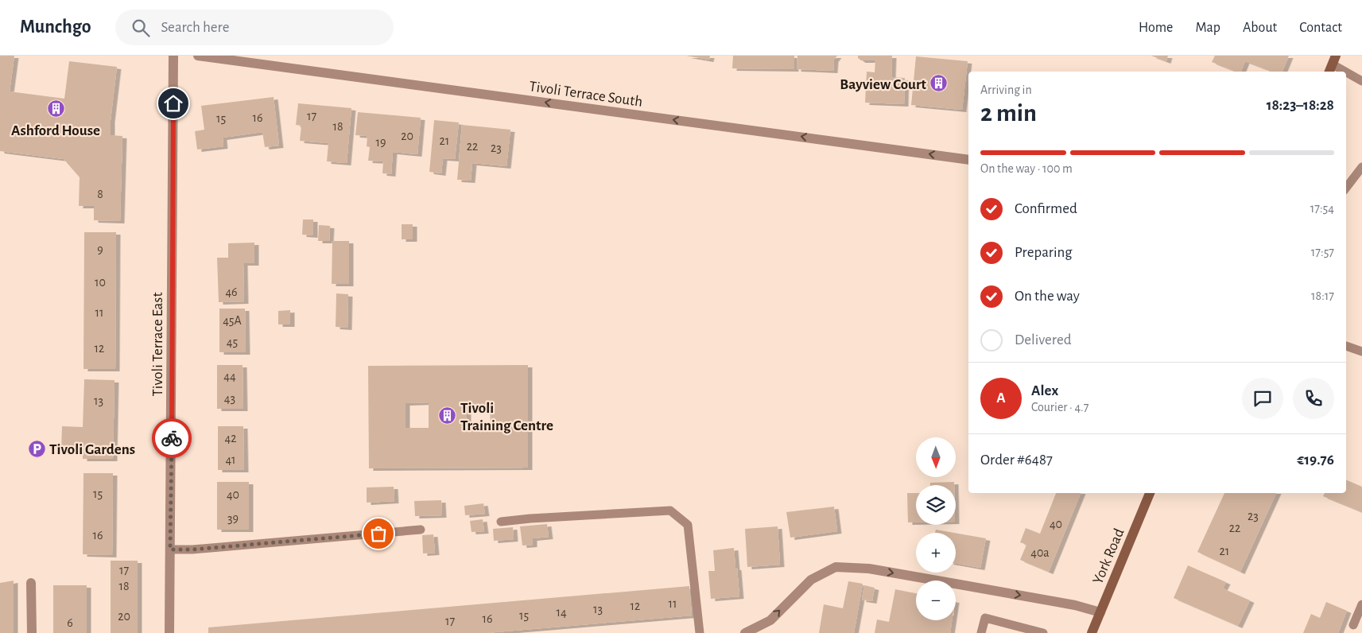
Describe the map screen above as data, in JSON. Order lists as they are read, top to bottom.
{
  "streets": {
    "main road": ["York Road"],
    "street": ["Tivoli Terrace South", "Tivoli Terrace East"]
  },
  "one_way": ["Tivoli Terrace South"],
  "places": {
    "building": ["Bayview Court", "Ashford House", "Tivoli Training Centre"],
    "parking": ["Tivoli Gardens"]
  },
  "house_numbers": [
    "17",
    "16",
    "15",
    "18",
    "20",
    "21",
    "19",
    "22",
    "23",
    "8",
    "9",
    "10",
    "46",
    "11",
    "45A",
    "45",
    "12",
    "44",
    "43",
    "13",
    "42",
    "41",
    "15",
    "40",
    "23",
    "39",
    "40",
    "22",
    "16",
    "21",
    "40a",
    "17",
    "18",
    "11",
    "12",
    "13",
    "14",
    "15",
    "20",
    "16",
    "17",
    "6"
  ],
  "north": "bottom",
  "page": {
    "header": "Munchgo",
    "search": "Search here",
    "nav": [
      "Home",
      "Map",
      "About",
      "Contact"
    ],
    "heading": ["2 min", "Arriving in", "18:23–18:28"],
    "panel": [
      "Alex",
      "Courier · 4.7",
      "Order #6487",
      "€19.76"
    ],
    "bar": "On the way · 100 m",
    "list": [
      ["Confirmed", "17:54"],
      ["Preparing", "17:57"],
      ["On the way", "18:17"],
      "Delivered"
    ],
    "round": "A",
    "map_buttons": ["+", "−"]
  }
}
